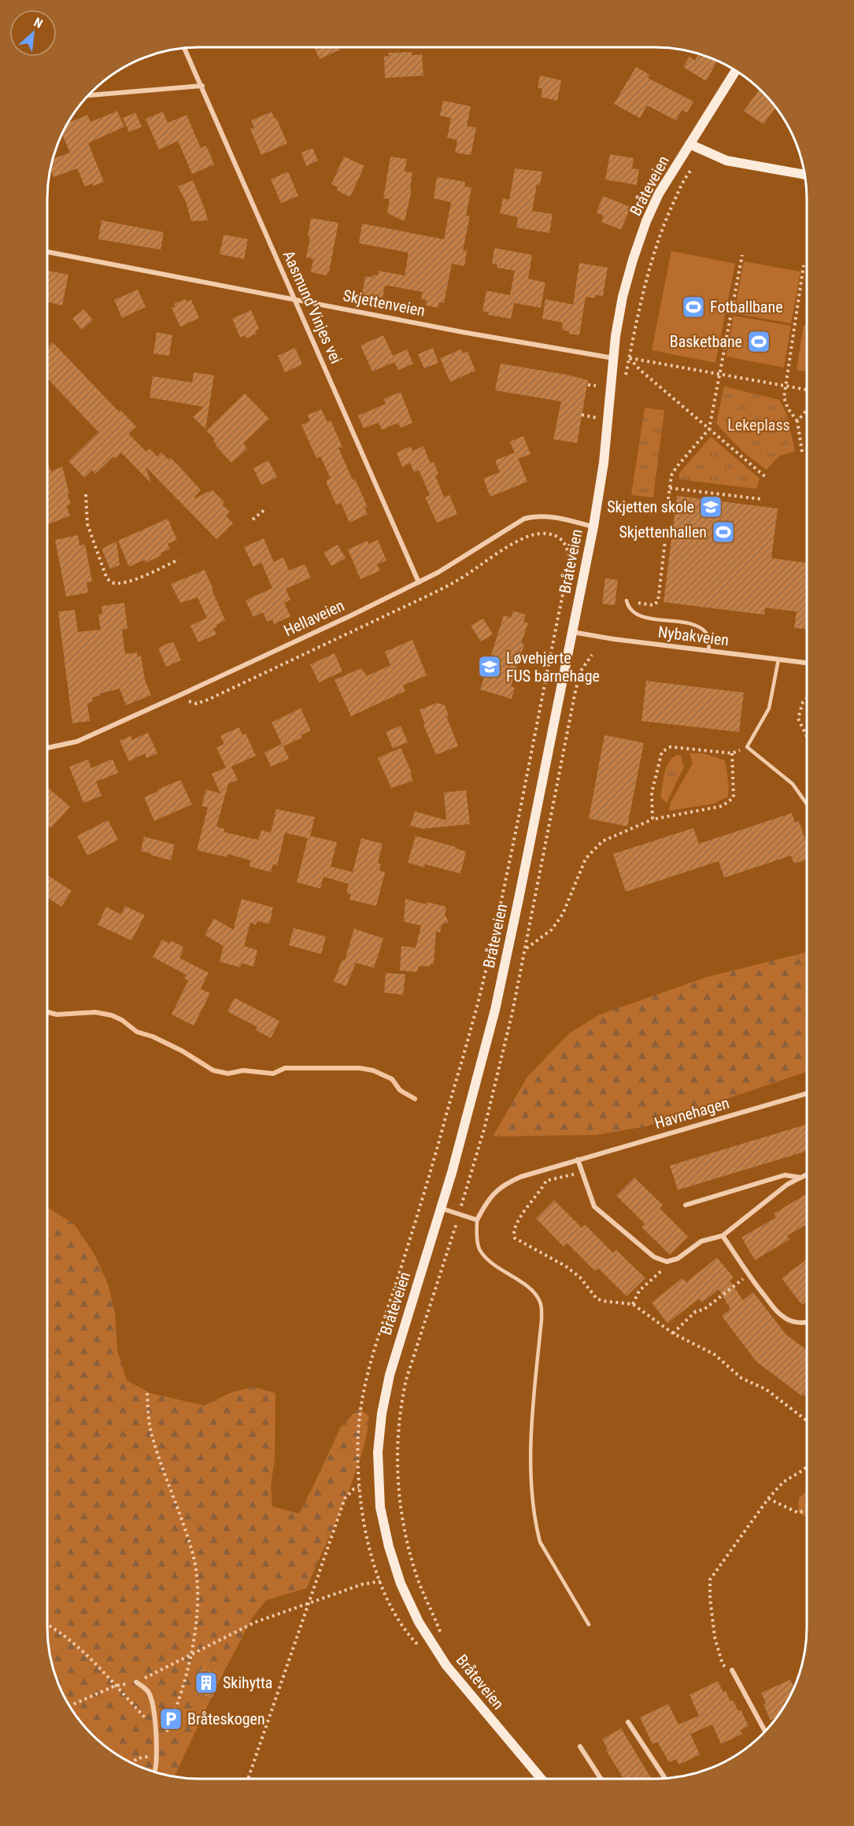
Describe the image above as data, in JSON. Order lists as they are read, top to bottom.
{
  "streets": {
    "main road": ["Bråteveien"],
    "street": [
      "Skjettenveien",
      "Aasmund Vinjes vei",
      "Hellaveien",
      "Nybakveien",
      "Havnehagen"
    ]
  },
  "crossings": [
    ["Bråteveien", "Skjettenveien"],
    ["Bråteveien", "Hellaveien"],
    ["Bråteveien", "Nybakveien"],
    ["Skjettenveien", "Aasmund Vinjes vei"],
    ["Aasmund Vinjes vei", "Hellaveien"]
  ],
  "parks": ["Lekeplass"],
  "places": {
    "sports": ["Fotballbane", "Basketbane", "Skjettenhallen"],
    "school or university": ["Skjetten skole", "Løvehjerte FUS barnehage"],
    "building": ["Skihytta"],
    "parking": ["Bråteskogen"]
  },
  "north": "top right"
}
